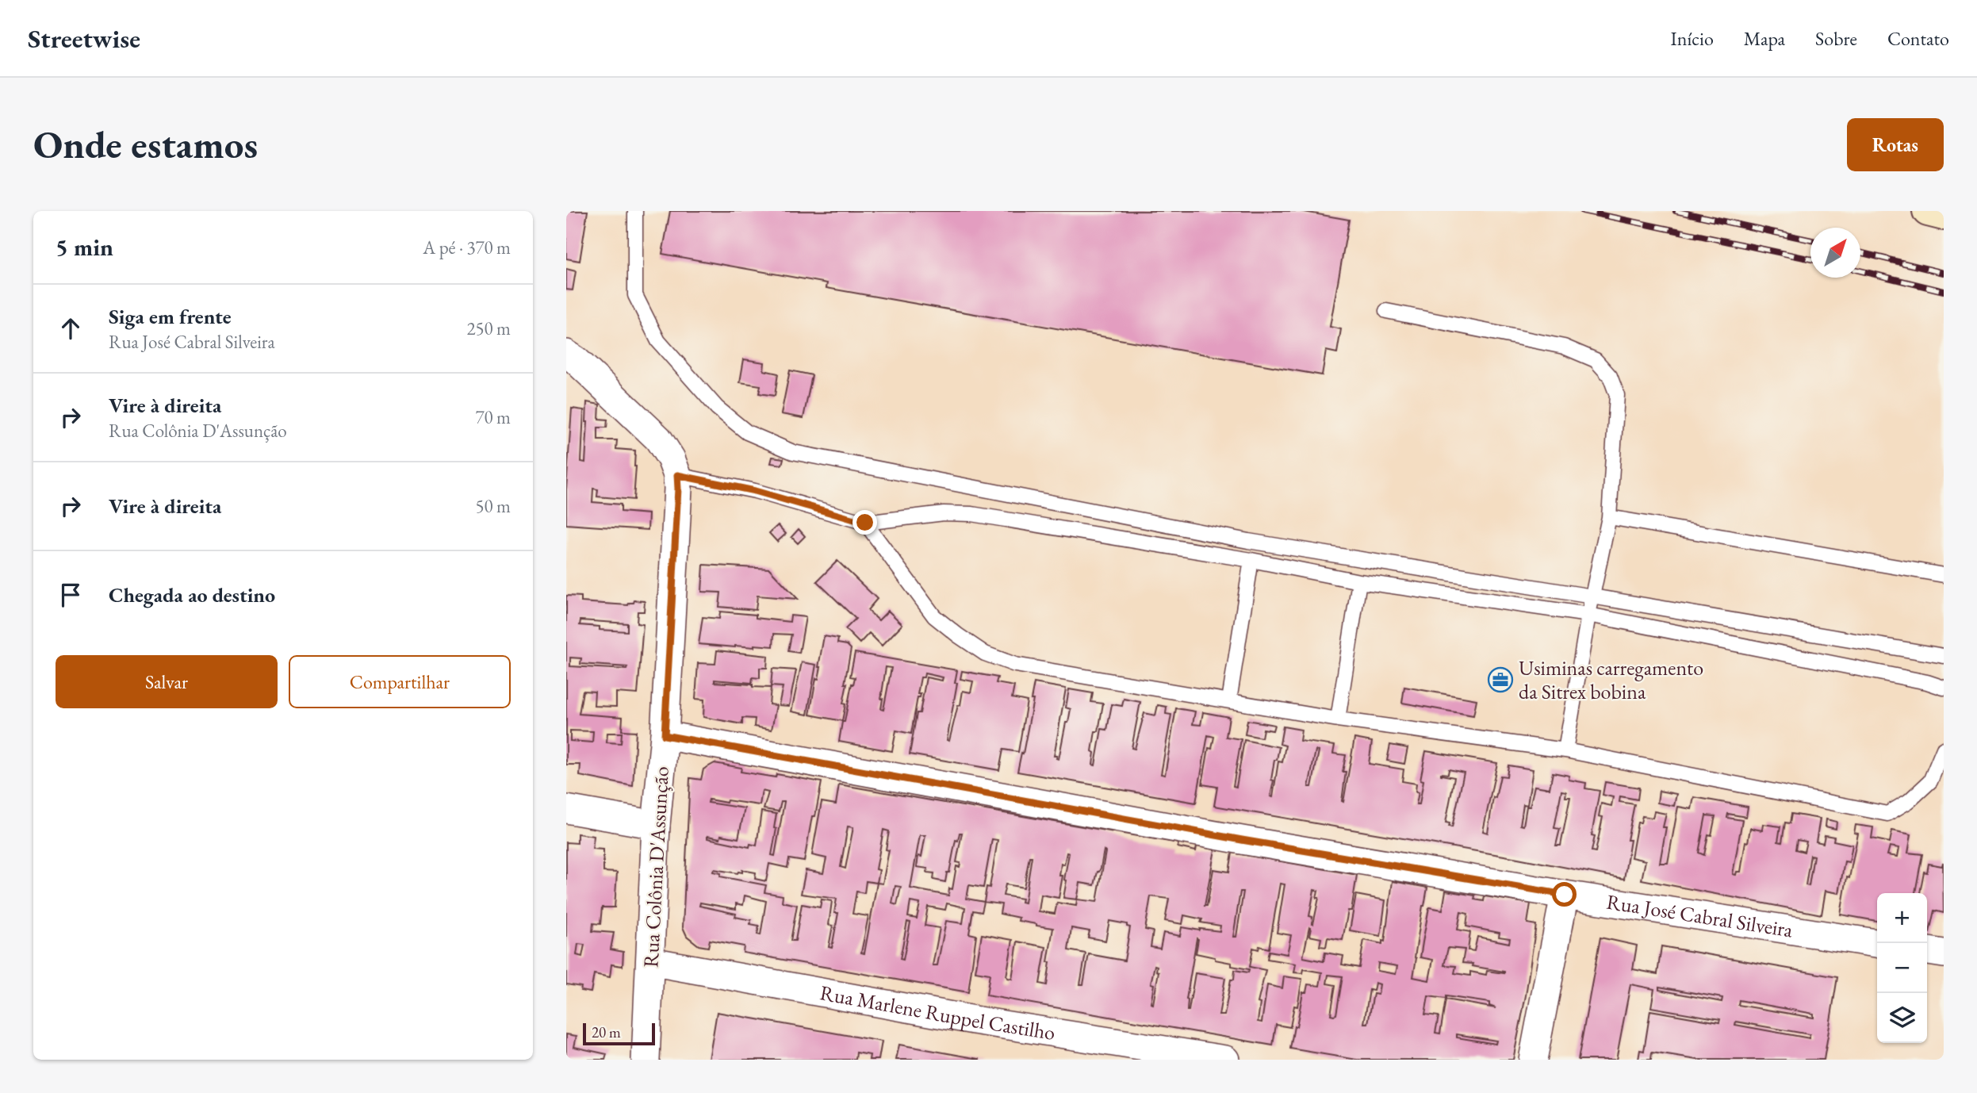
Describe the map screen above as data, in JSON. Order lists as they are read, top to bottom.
{
  "streets": {
    "street": ["Rua Colônia D'Assunção", "Rua José Cabral Silveira", "Rua Marlene Ruppel Castilho"]
  },
  "crossings": [
    ["Rua Colônia D'Assunção", "Rua José Cabral Silveira"],
    ["Rua Colônia D'Assunção", "Rua Marlene Ruppel Castilho"]
  ],
  "places": {
    "office": ["Usiminas carregamento da Sitrex bobina"]
  },
  "scale_bar": "20 m",
  "north": "top right",
  "page": {
    "header": "Streetwise",
    "nav": [
      "Início",
      "Mapa",
      "Sobre",
      "Contato"
    ],
    "buttons": [
      "Rotas",
      ["Salvar", "Compartilhar"]
    ],
    "title": "Onde estamos",
    "heading": ["5 min", "A pé · 370 m"],
    "list": [
      ["Siga em frente", "Rua José Cabral Silveira", "250 m"],
      ["Vire à direita", "Rua Colônia D'Assunção", "70 m"],
      ["Vire à direita", "50 m"],
      "Chegada ao destino"
    ],
    "map_buttons": ["+", "−"],
    "scale": "20 m"
  }
}
